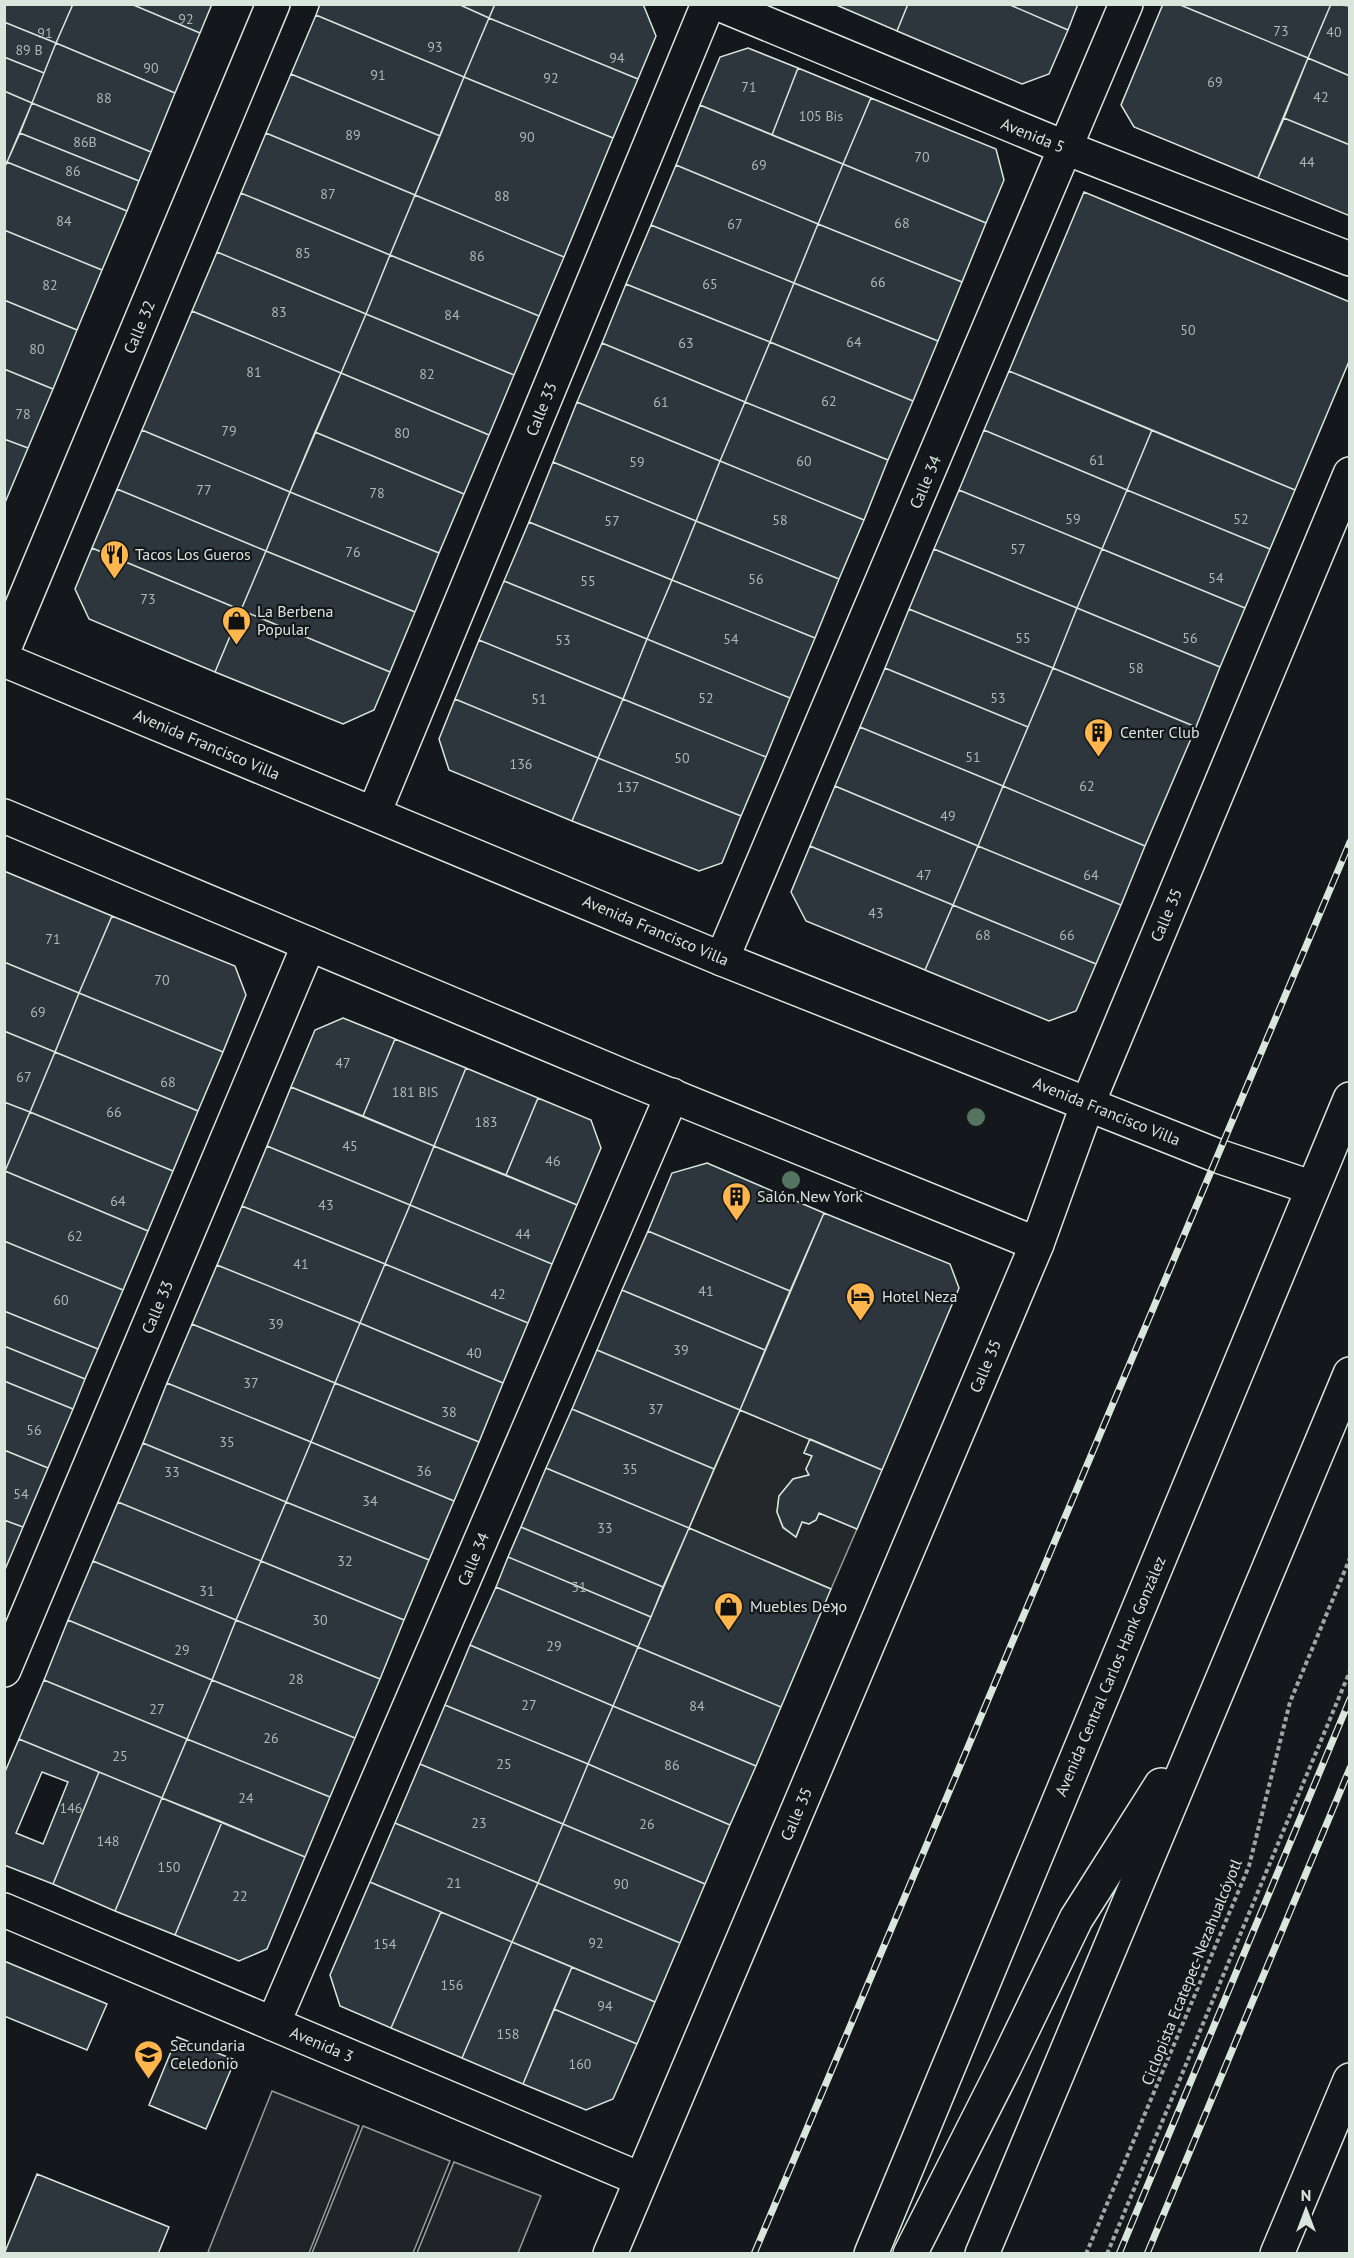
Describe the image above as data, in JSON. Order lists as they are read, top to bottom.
{
  "streets": {
    "main road": [
      "Avenida 5",
      "Calle 32",
      "Calle 33",
      "Calle 34",
      "Avenida Francisco Villa",
      "Calle 35",
      "Avenida Central Carlos Hank González",
      "Avenida 3"
    ],
    "path": ["Ciclopista Ecatepec-Nezahualcóyotl"]
  },
  "crossings": [
    ["Avenida 5", "Calle 34"],
    ["Calle 33", "Avenida Francisco Villa"],
    ["Calle 34", "Avenida Francisco Villa"],
    ["Calle 34", "Avenida 3"],
    ["Avenida Francisco Villa", "Calle 35"],
    ["Avenida Francisco Villa", "Avenida Central Carlos Hank González"],
    ["Calle 35", "Avenida 3"]
  ],
  "places": {
    "restaurant": ["Tacos Los Gueros"],
    "shop": ["La Berbena Popular", "Muebles Deʞo"],
    "building": ["Center Club", "Salón New York"],
    "hotel": ["Hotel Neza"],
    "school or university": ["Secundaria Celedonio"]
  },
  "house_numbers": [
    "92",
    "73",
    "40",
    "91",
    "93",
    "89 B",
    "94",
    "90",
    "91",
    "92",
    "69",
    "71",
    "42",
    "88",
    "105 Bis",
    "89",
    "90",
    "86B",
    "70",
    "44",
    "69",
    "86",
    "87",
    "88",
    "84",
    "68",
    "67",
    "85",
    "86",
    "66",
    "65",
    "82",
    "83",
    "84",
    "50",
    "64",
    "63",
    "80",
    "81",
    "82",
    "62",
    "61",
    "78",
    "79",
    "80",
    "61",
    "60",
    "59",
    "77",
    "78",
    "59",
    "52",
    "58",
    "57",
    "57",
    "76",
    "54",
    "56",
    "55",
    "73",
    "55",
    "56",
    "54",
    "53",
    "58",
    "52",
    "53",
    "51",
    "51",
    "50",
    "136",
    "62",
    "137",
    "49",
    "47",
    "64",
    "43",
    "68",
    "66",
    "71",
    "70",
    "69",
    "47",
    "67",
    "68",
    "181 BIS",
    "66",
    "183",
    "45",
    "46",
    "64",
    "43",
    "44",
    "62",
    "41",
    "41",
    "42",
    "60",
    "39",
    "39",
    "40",
    "37",
    "37",
    "38",
    "56",
    "35",
    "35",
    "36",
    "33",
    "54",
    "34",
    "33",
    "32",
    "31",
    "31",
    "30",
    "29",
    "29",
    "28",
    "27",
    "84",
    "27",
    "26",
    "25",
    "25",
    "86",
    "24",
    "146",
    "23",
    "26",
    "148",
    "150",
    "21",
    "90",
    "22",
    "92",
    "154",
    "156",
    "94",
    "158",
    "160"
  ],
  "north": "top"
}
